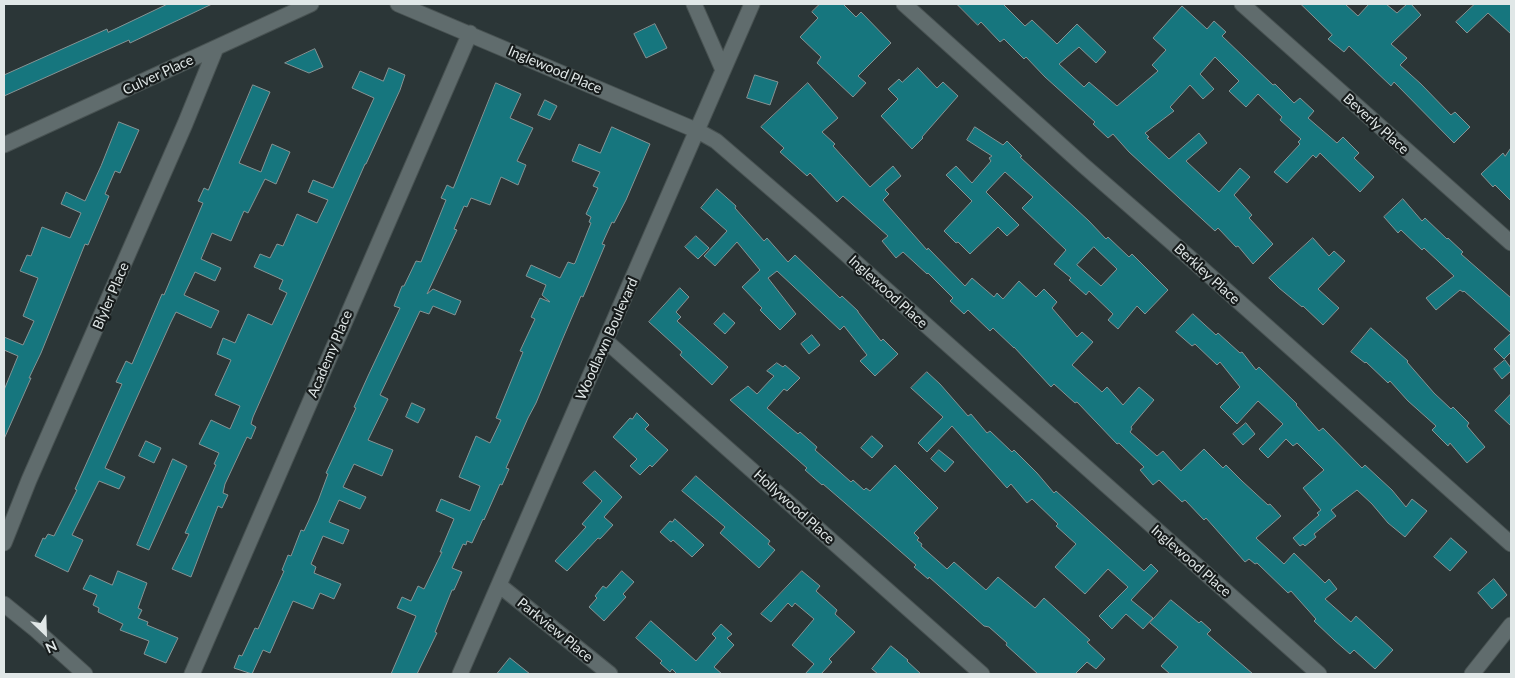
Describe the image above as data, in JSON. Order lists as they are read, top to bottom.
{
  "streets": {
    "street": [
      "Inglewood Place",
      "Culver Place",
      "Beverly Place",
      "Berkley Place",
      "Blyler Place",
      "Woodlawn Boulevard",
      "Academy Place",
      "Hollywood Place",
      "Parkview Place"
    ]
  },
  "crossings": [
    ["Inglewood Place", "Woodlawn Boulevard"],
    ["Inglewood Place", "Academy Place"],
    ["Culver Place", "Blyler Place"],
    ["Woodlawn Boulevard", "Hollywood Place"],
    ["Woodlawn Boulevard", "Parkview Place"]
  ],
  "north": "bottom right"
}
